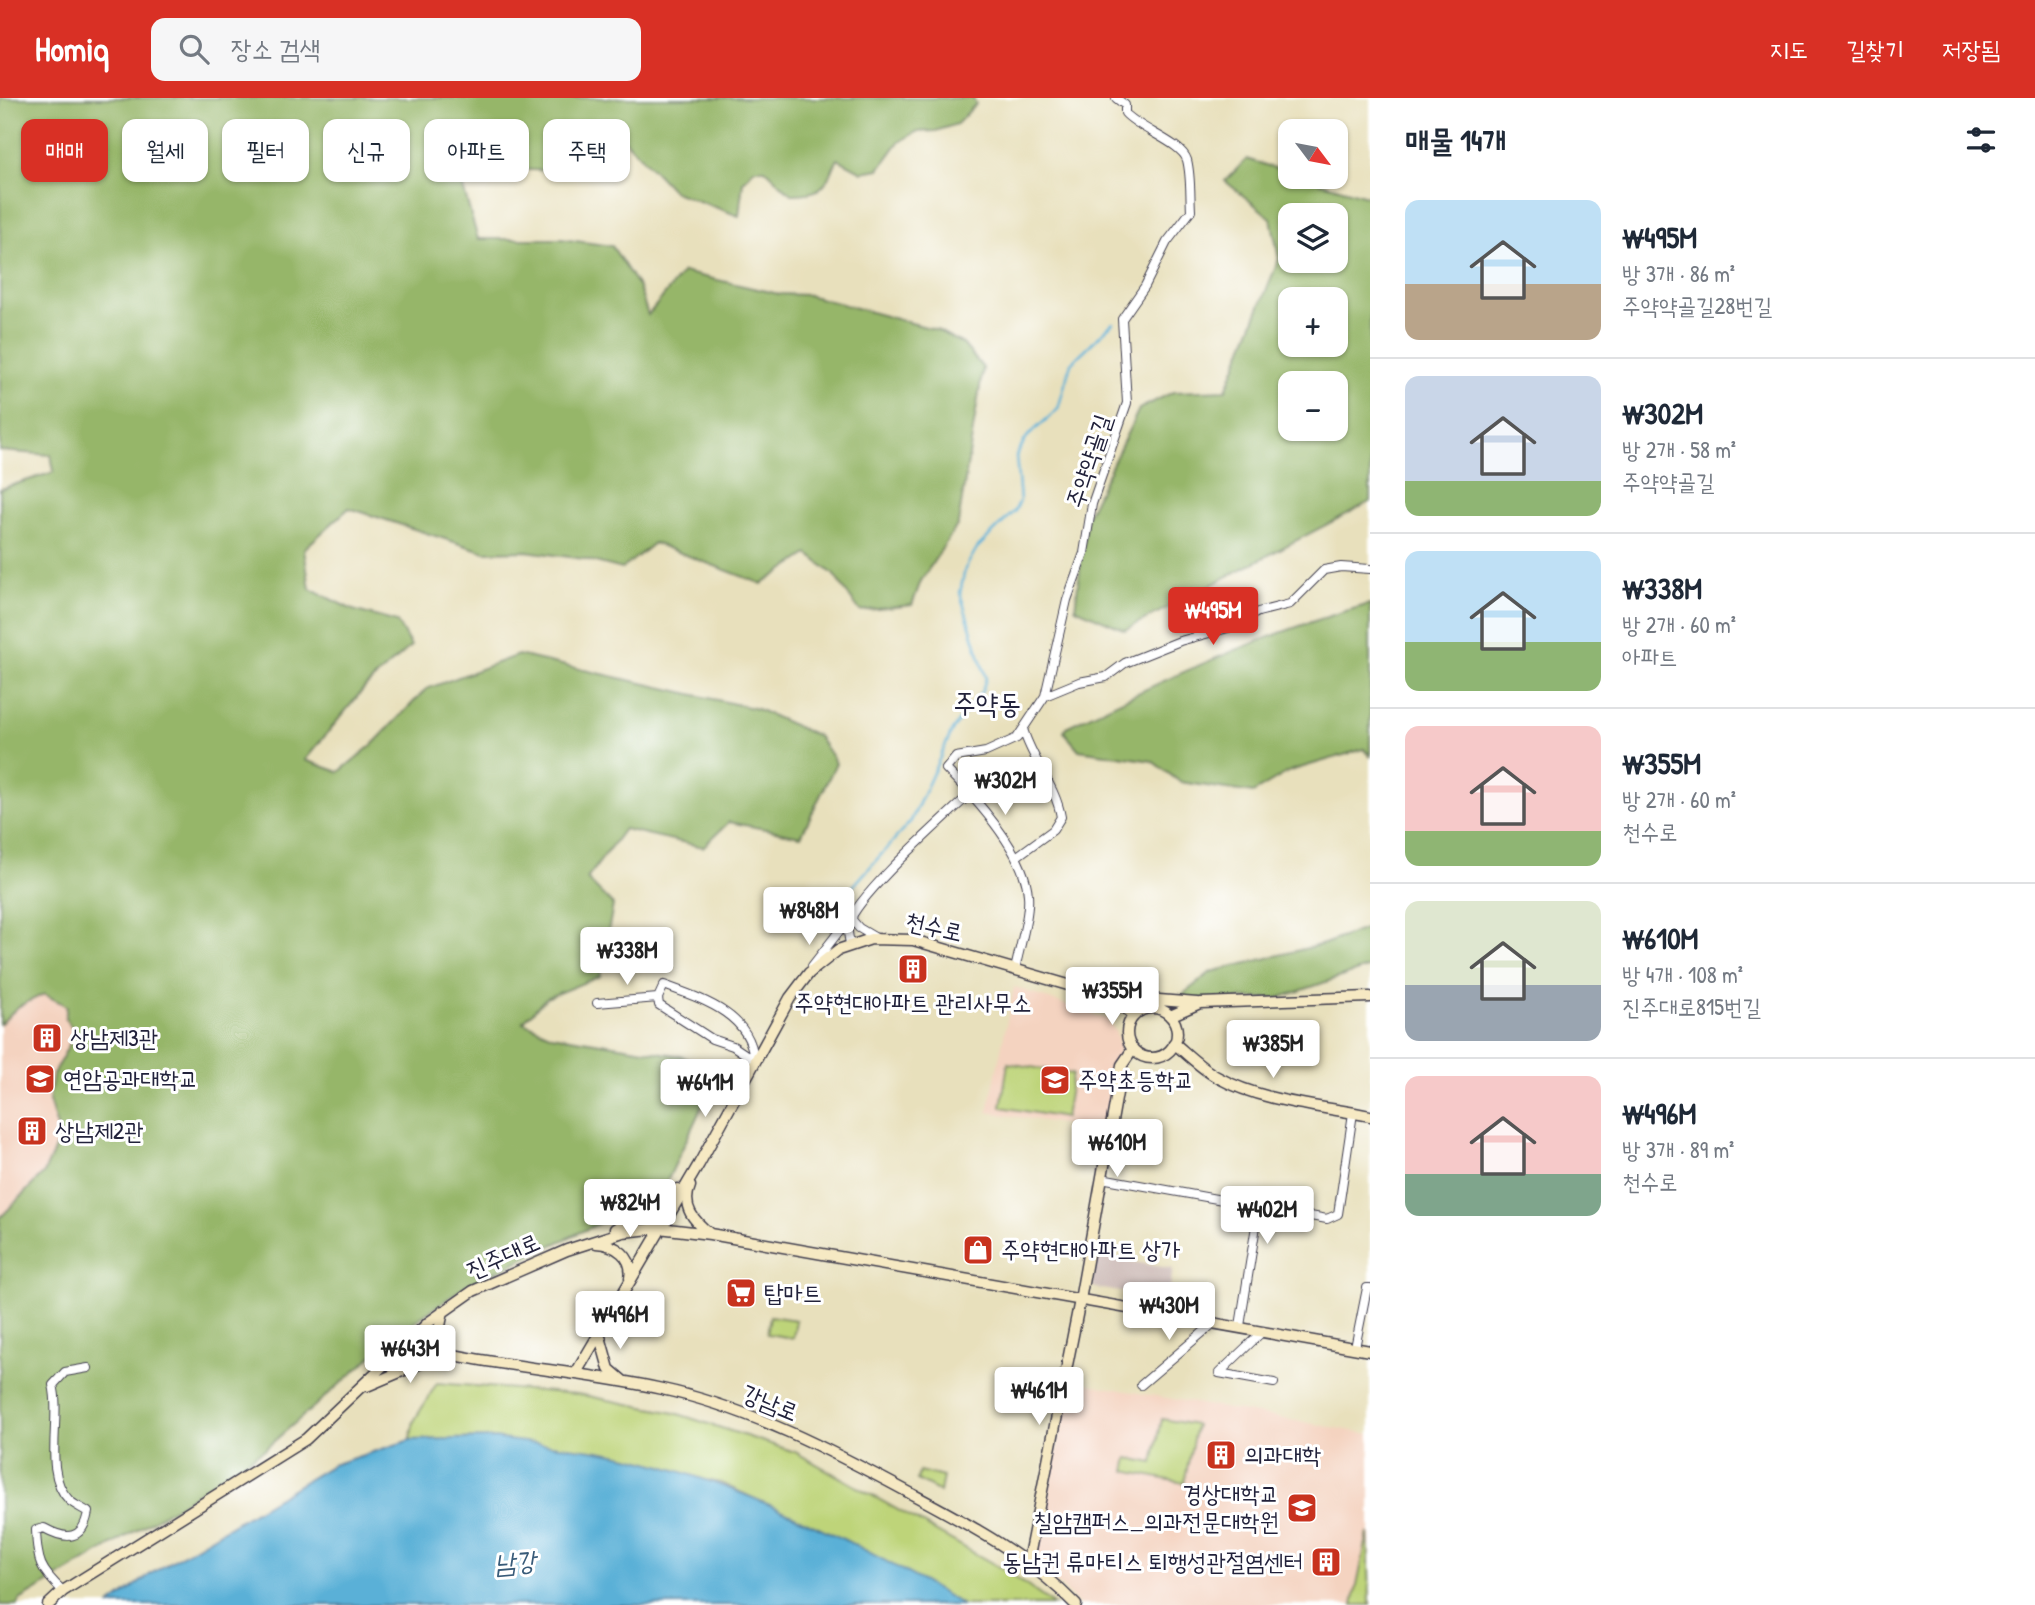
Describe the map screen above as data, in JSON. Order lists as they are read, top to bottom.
{
  "streets": {
    "street": [
      "주약약골길",
      "천수로",
      "진주대로",
      "강남로"
    ]
  },
  "crossings": [
    ["천수로", "진주대로"],
    ["천수로", "강남로"],
    ["진주대로", "강남로"]
  ],
  "districts": ["주약동"],
  "water": ["남강"],
  "places": {
    "building": [
      "주약현대아파트 관리사무소",
      "상남제3관",
      "상남제2관",
      "의과대학",
      "동남권 류마티스 퇴행성관절염센터"
    ],
    "school or university": ["연암공과대학교", "주약초등학교", "경상대학교 칠암캠퍼스_의과전문대학원"],
    "shop": ["주약현대아파트 상가"],
    "supermarket": ["탑마트"]
  },
  "north": "bottom right",
  "page": {
    "header": "Homiq",
    "search": "장소 검색",
    "nav": ["지도", "길찾기", "저장됨"],
    "heading": "매물 14개",
    "map_buttons": ["+", "−"],
    "chip": [
      "매매",
      "월세",
      "필터",
      "신규",
      "아파트",
      "주택"
    ],
    "list": [
      {
        "name": "₩495M",
        "note": "방 3개 · 86 m² · 주약약골길28번길"
      },
      {
        "name": "₩302M",
        "note": "방 2개 · 58 m² · 주약약골길"
      },
      {
        "name": "₩338M",
        "note": "방 2개 · 60 m² · 아파트"
      },
      {
        "name": "₩355M",
        "note": "방 2개 · 60 m² · 천수로"
      },
      {
        "name": "₩610M",
        "note": "방 4개 · 108 m² · 진주대로815번길"
      },
      {
        "name": "₩496M",
        "note": "방 3개 · 89 m² · 천수로"
      }
    ],
    "price": [
      "₩495M",
      "₩302M",
      "₩848M",
      "₩338M",
      "₩355M",
      "₩385M",
      "₩641M",
      "₩610M",
      "₩824M",
      "₩402M",
      "₩430M",
      "₩496M",
      "₩643M",
      "₩461M"
    ]
  }
}
